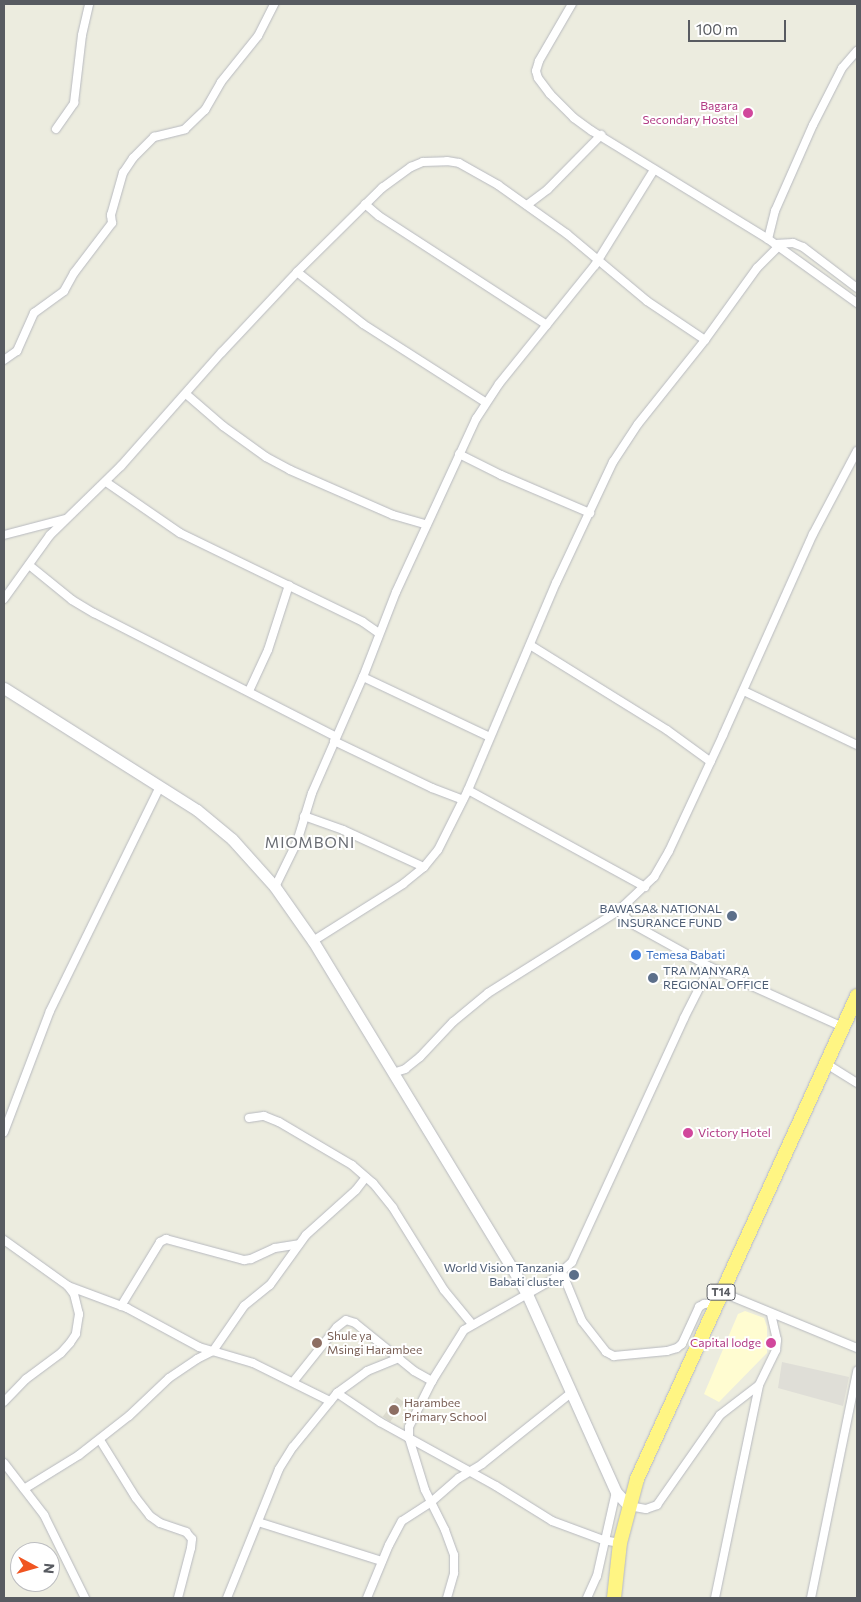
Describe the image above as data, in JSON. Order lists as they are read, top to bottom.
{
  "streets": {
    "highway": ["T14"]
  },
  "districts": ["MIOMBONI"],
  "places": [
    "Bagara Secondary Hostel",
    "BAWASA& NATIONAL INSURANCE FUND",
    "Temesa Babati",
    "TRA MANYARA REGIONAL OFFICE",
    "Victory Hotel",
    "World Vision Tanzania Babati cluster",
    "Shule ya Msingi Harambee",
    "Capital lodge",
    "Harambee Primary School"
  ],
  "scale_bar": "100 m",
  "north": "right"
}
